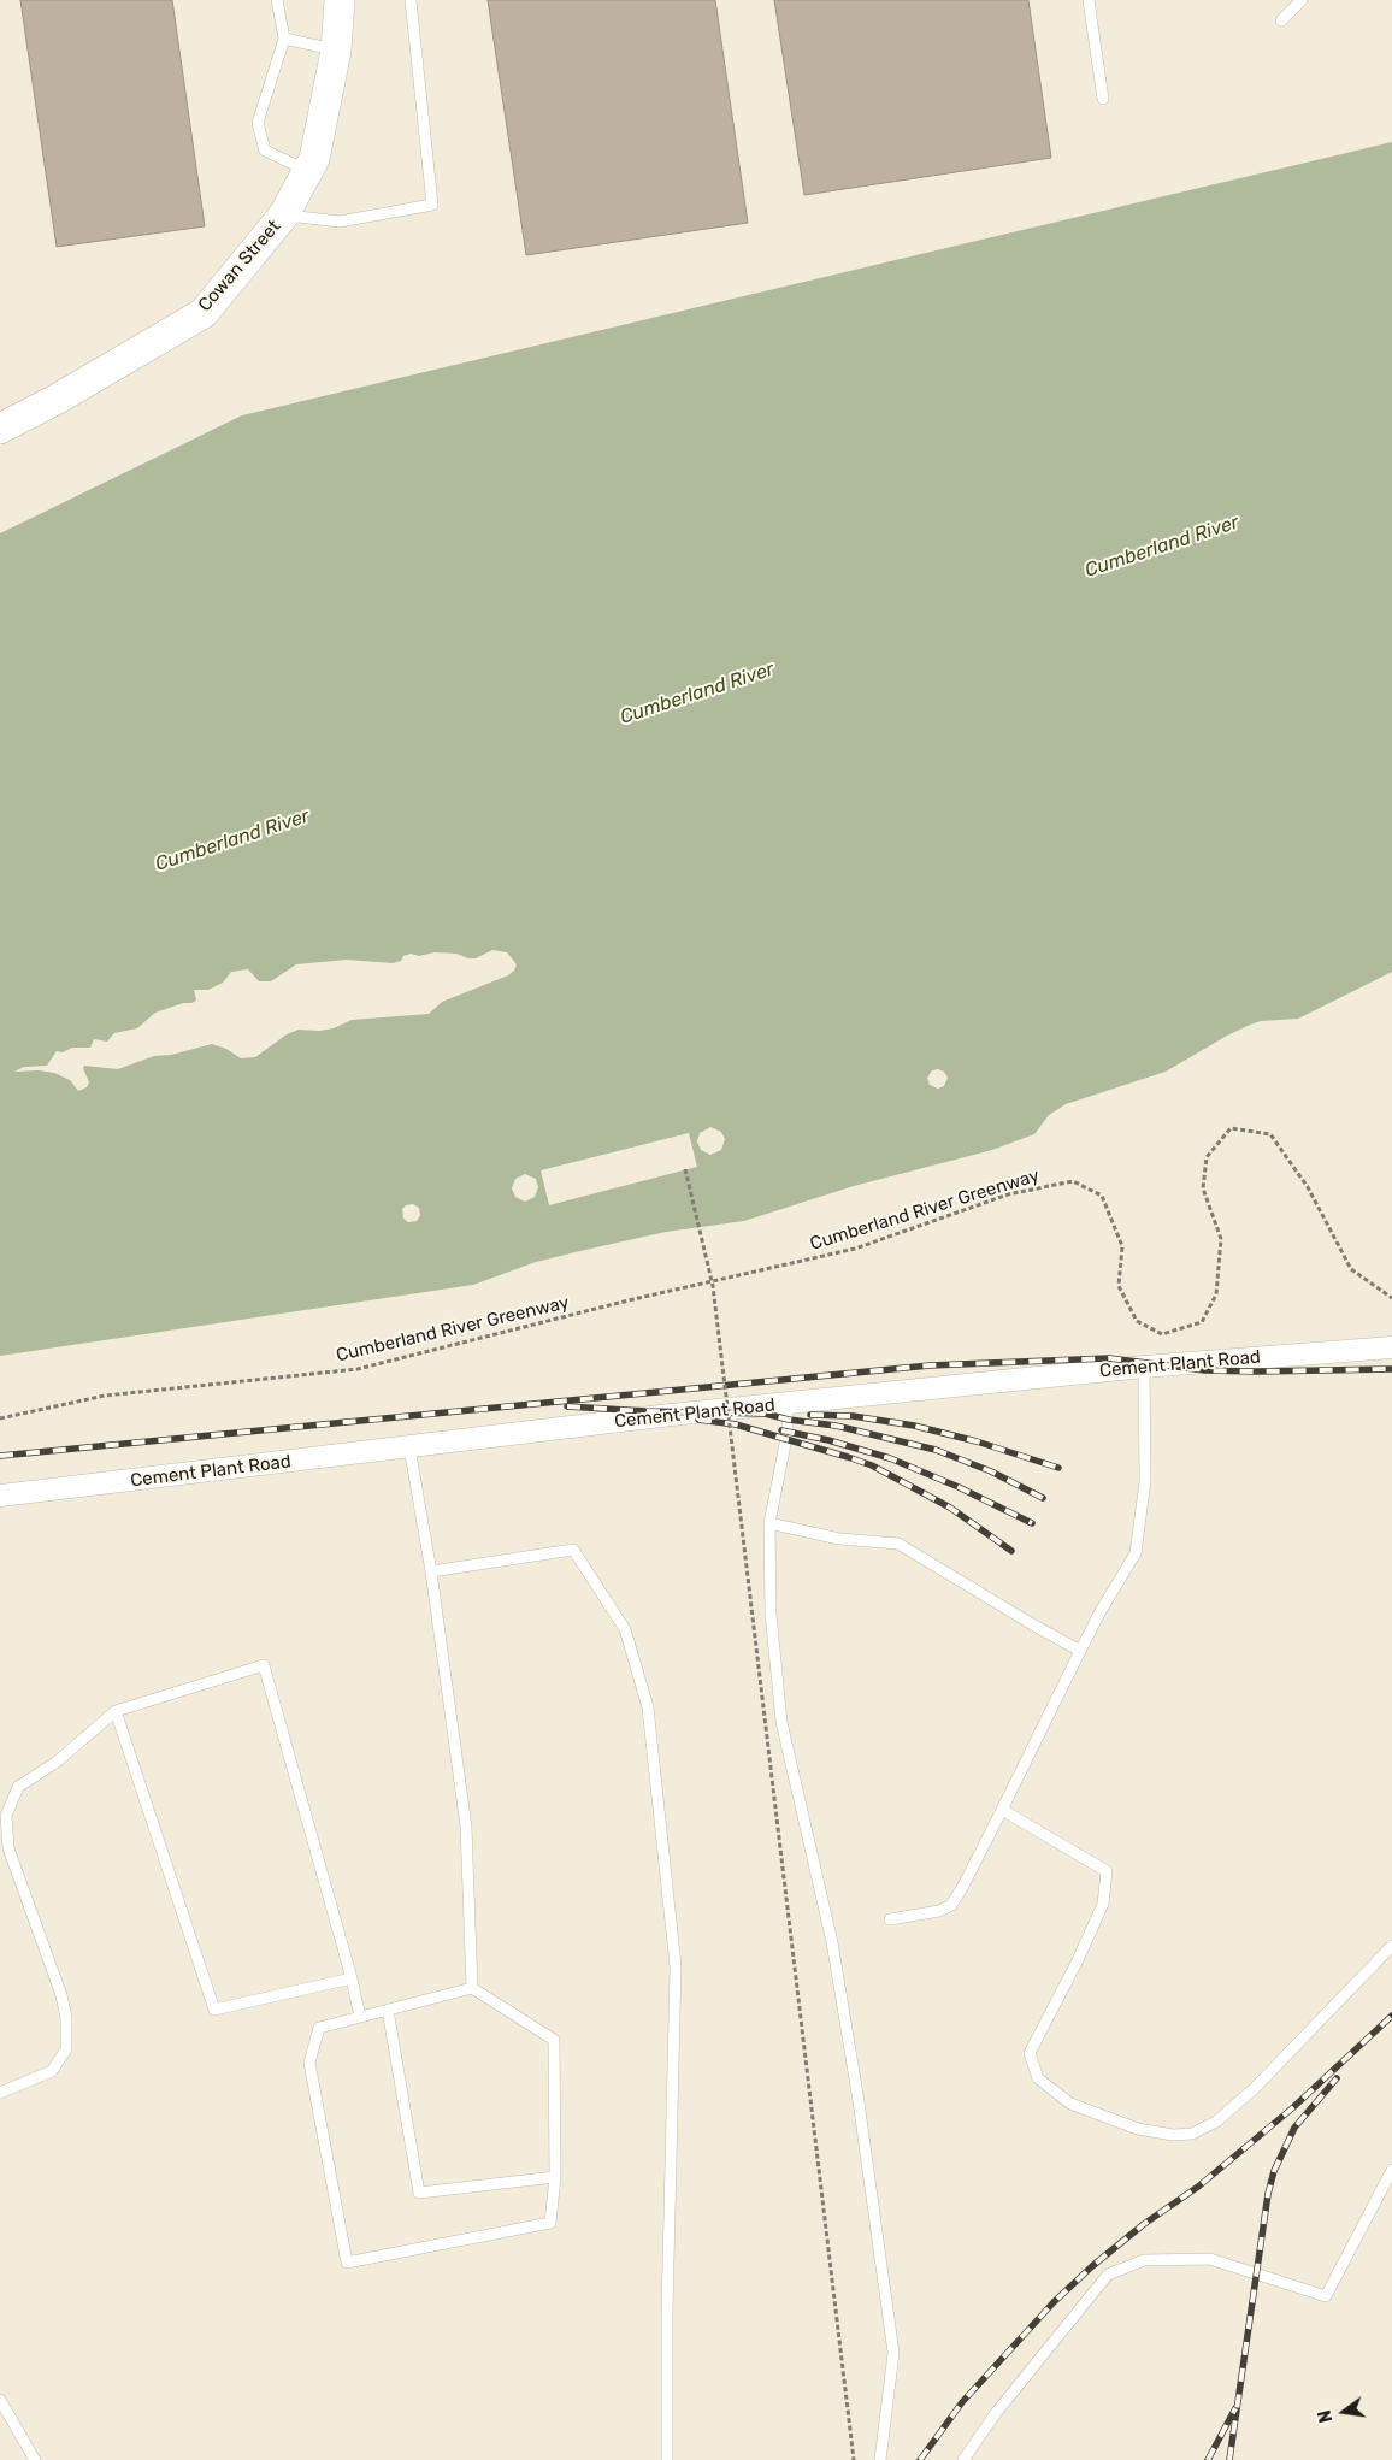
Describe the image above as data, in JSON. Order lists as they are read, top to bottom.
{
  "streets": {
    "street": ["Cowan Street", "Cement Plant Road"],
    "path": ["Cumberland River Greenway"]
  },
  "water": ["Cumberland River"],
  "north": "left"
}
